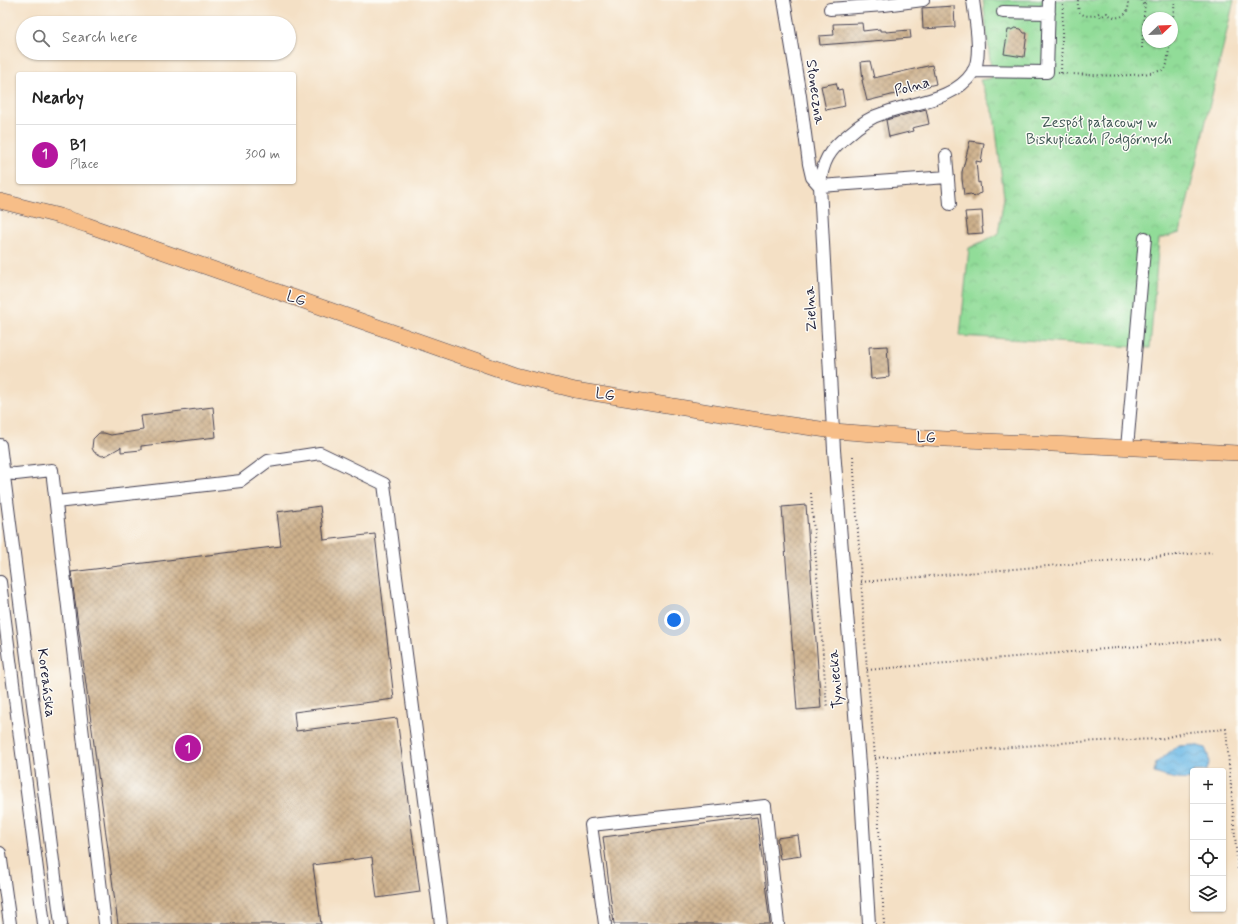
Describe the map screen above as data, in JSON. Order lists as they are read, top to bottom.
{
  "streets": {
    "main road": ["LG"],
    "street": [
      "Polna",
      "Słoneczna",
      "Zielna",
      "Tyniecka",
      "Koreańska"
    ]
  },
  "crossings": [
    ["Polna", "Słoneczna"],
    ["Polna", "Zielna"],
    ["Słoneczna", "Zielna"],
    ["LG", "Zielna"],
    ["LG", "Tyniecka"],
    ["Zielna", "Tyniecka"]
  ],
  "parks": ["Zespół pałacowy w Biskupicach Podgórnych"],
  "north": "top right",
  "page": {
    "search": "Search here",
    "heading": "Nearby",
    "list": [
      {
        "mark": "1",
        "name": "B1",
        "note": "Place",
        "value": "300 m"
      }
    ],
    "pins": "1",
    "map_buttons": ["+", "−"]
  }
}
